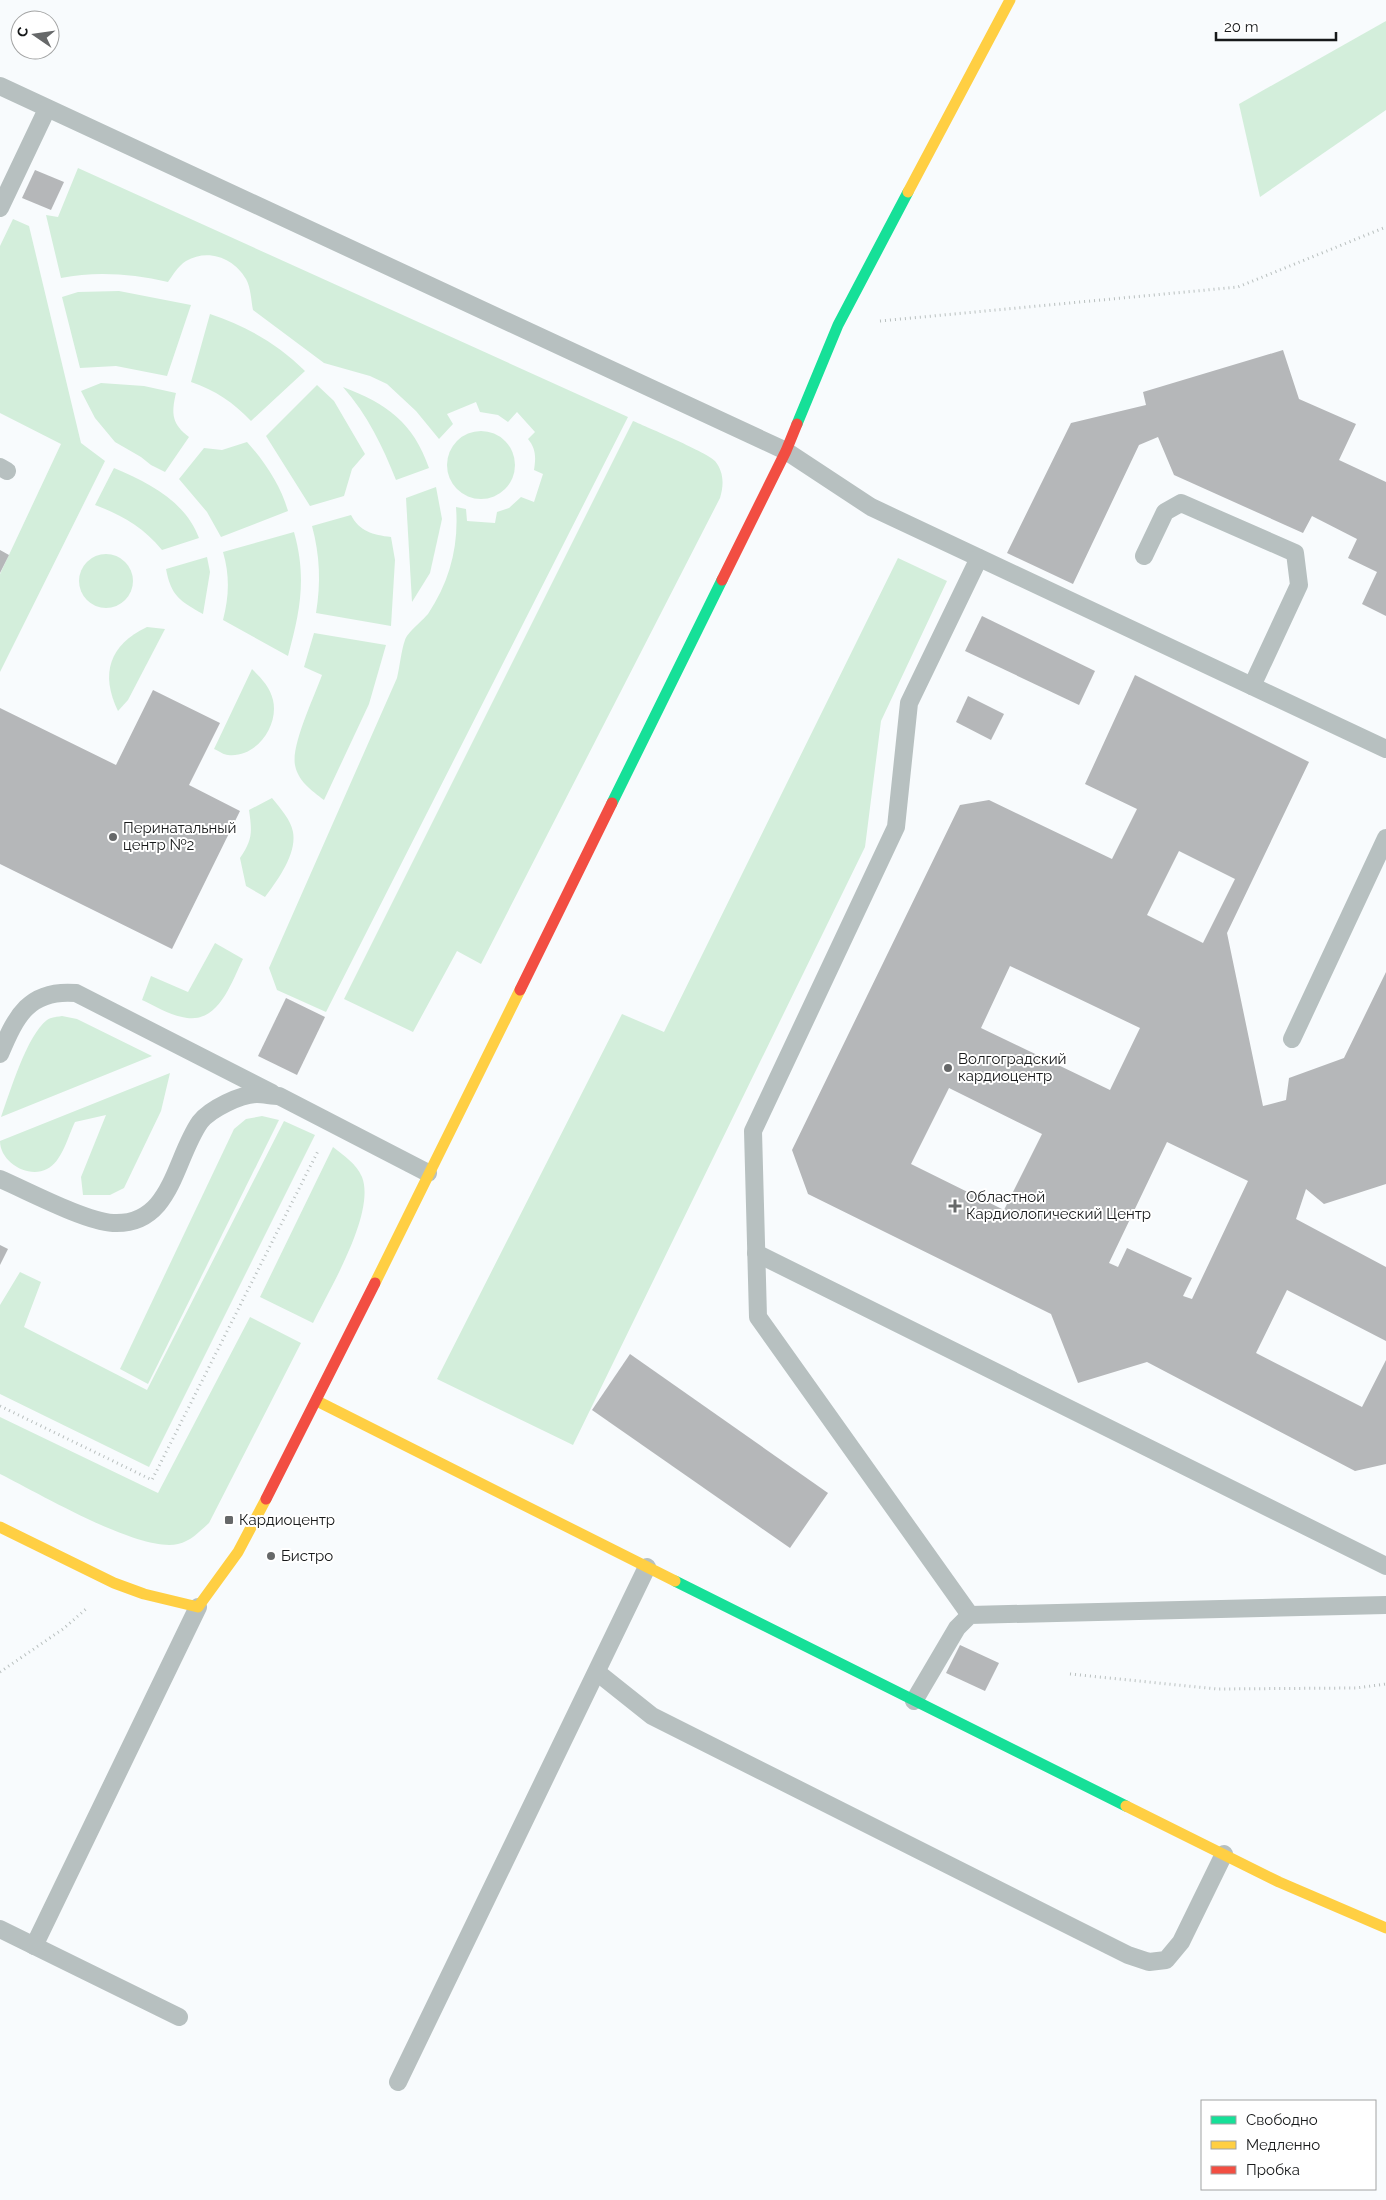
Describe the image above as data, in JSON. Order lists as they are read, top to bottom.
{
  "places": {
    "other": ["Перинатальный центр №2", "Волгоградский кардиоцентр", "Бистро"],
    "health": ["Областной Кардиологический Центр"],
    "transit": ["Кардиоцентр"]
  },
  "legend": ["Свободно", "Медленно", "Пробка"],
  "scale_bar": "20 m",
  "north": "left"
}
